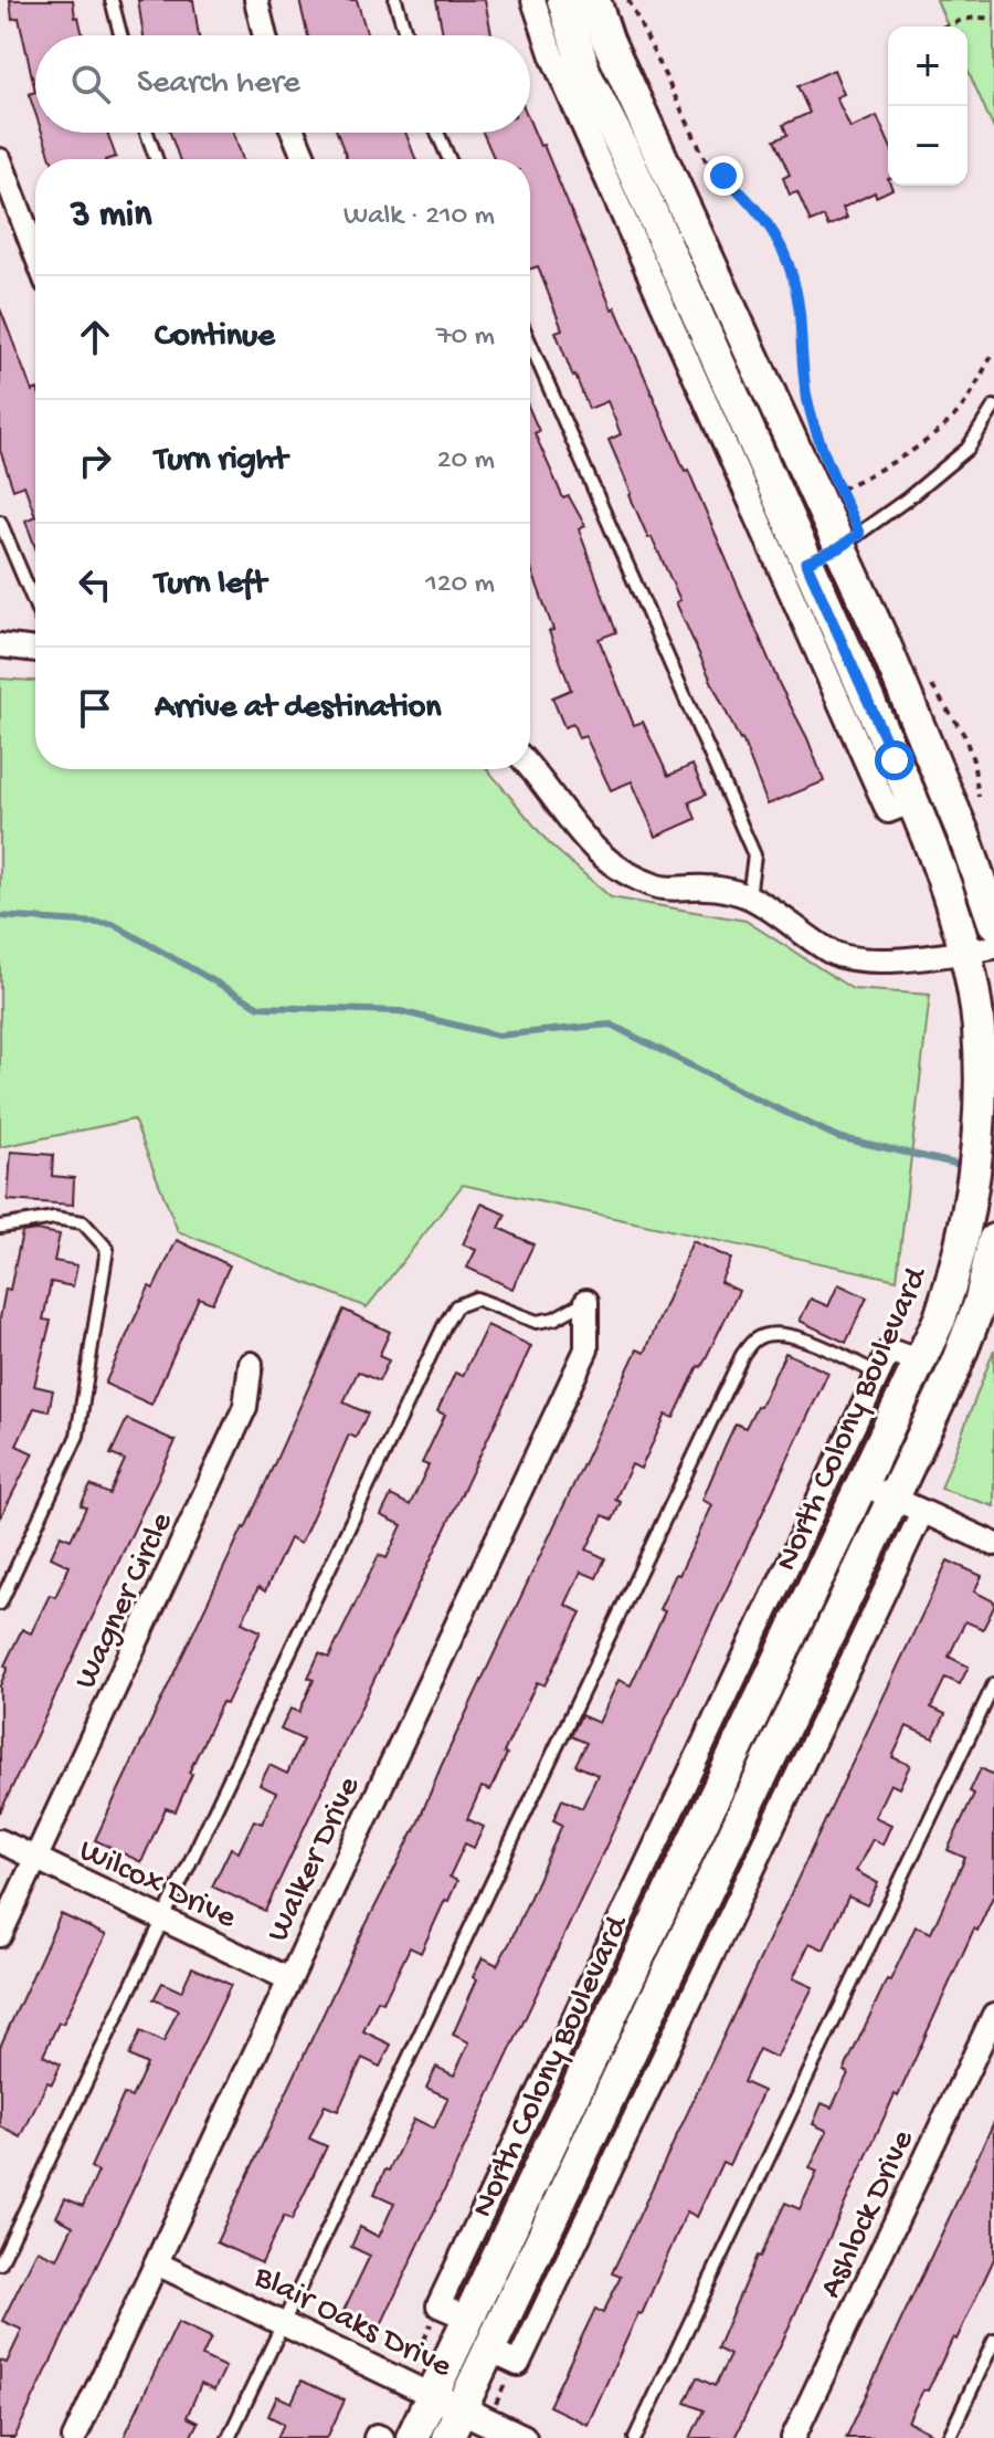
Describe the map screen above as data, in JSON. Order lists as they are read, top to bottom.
{
  "streets": {
    "main road": ["North Colony Boulevard"],
    "street": [
      "Wagner Circle",
      "Walker Drive",
      "Wilcox Drive",
      "Ashlock Drive",
      "Blair Oaks Drive"
    ]
  },
  "crossings": [
    ["North Colony Boulevard", "Blair Oaks Drive"],
    ["Wagner Circle", "Wilcox Drive"],
    ["Walker Drive", "Wilcox Drive"],
    ["Walker Drive", "Blair Oaks Drive"]
  ],
  "page": {
    "map_buttons": ["+", "−"],
    "search": "Search here",
    "heading": ["3 min", "Walk · 210 m"],
    "list": [
      ["Continue", "70 m"],
      ["Turn right", "20 m"],
      ["Turn left", "120 m"],
      "Arrive at destination"
    ]
  }
}
